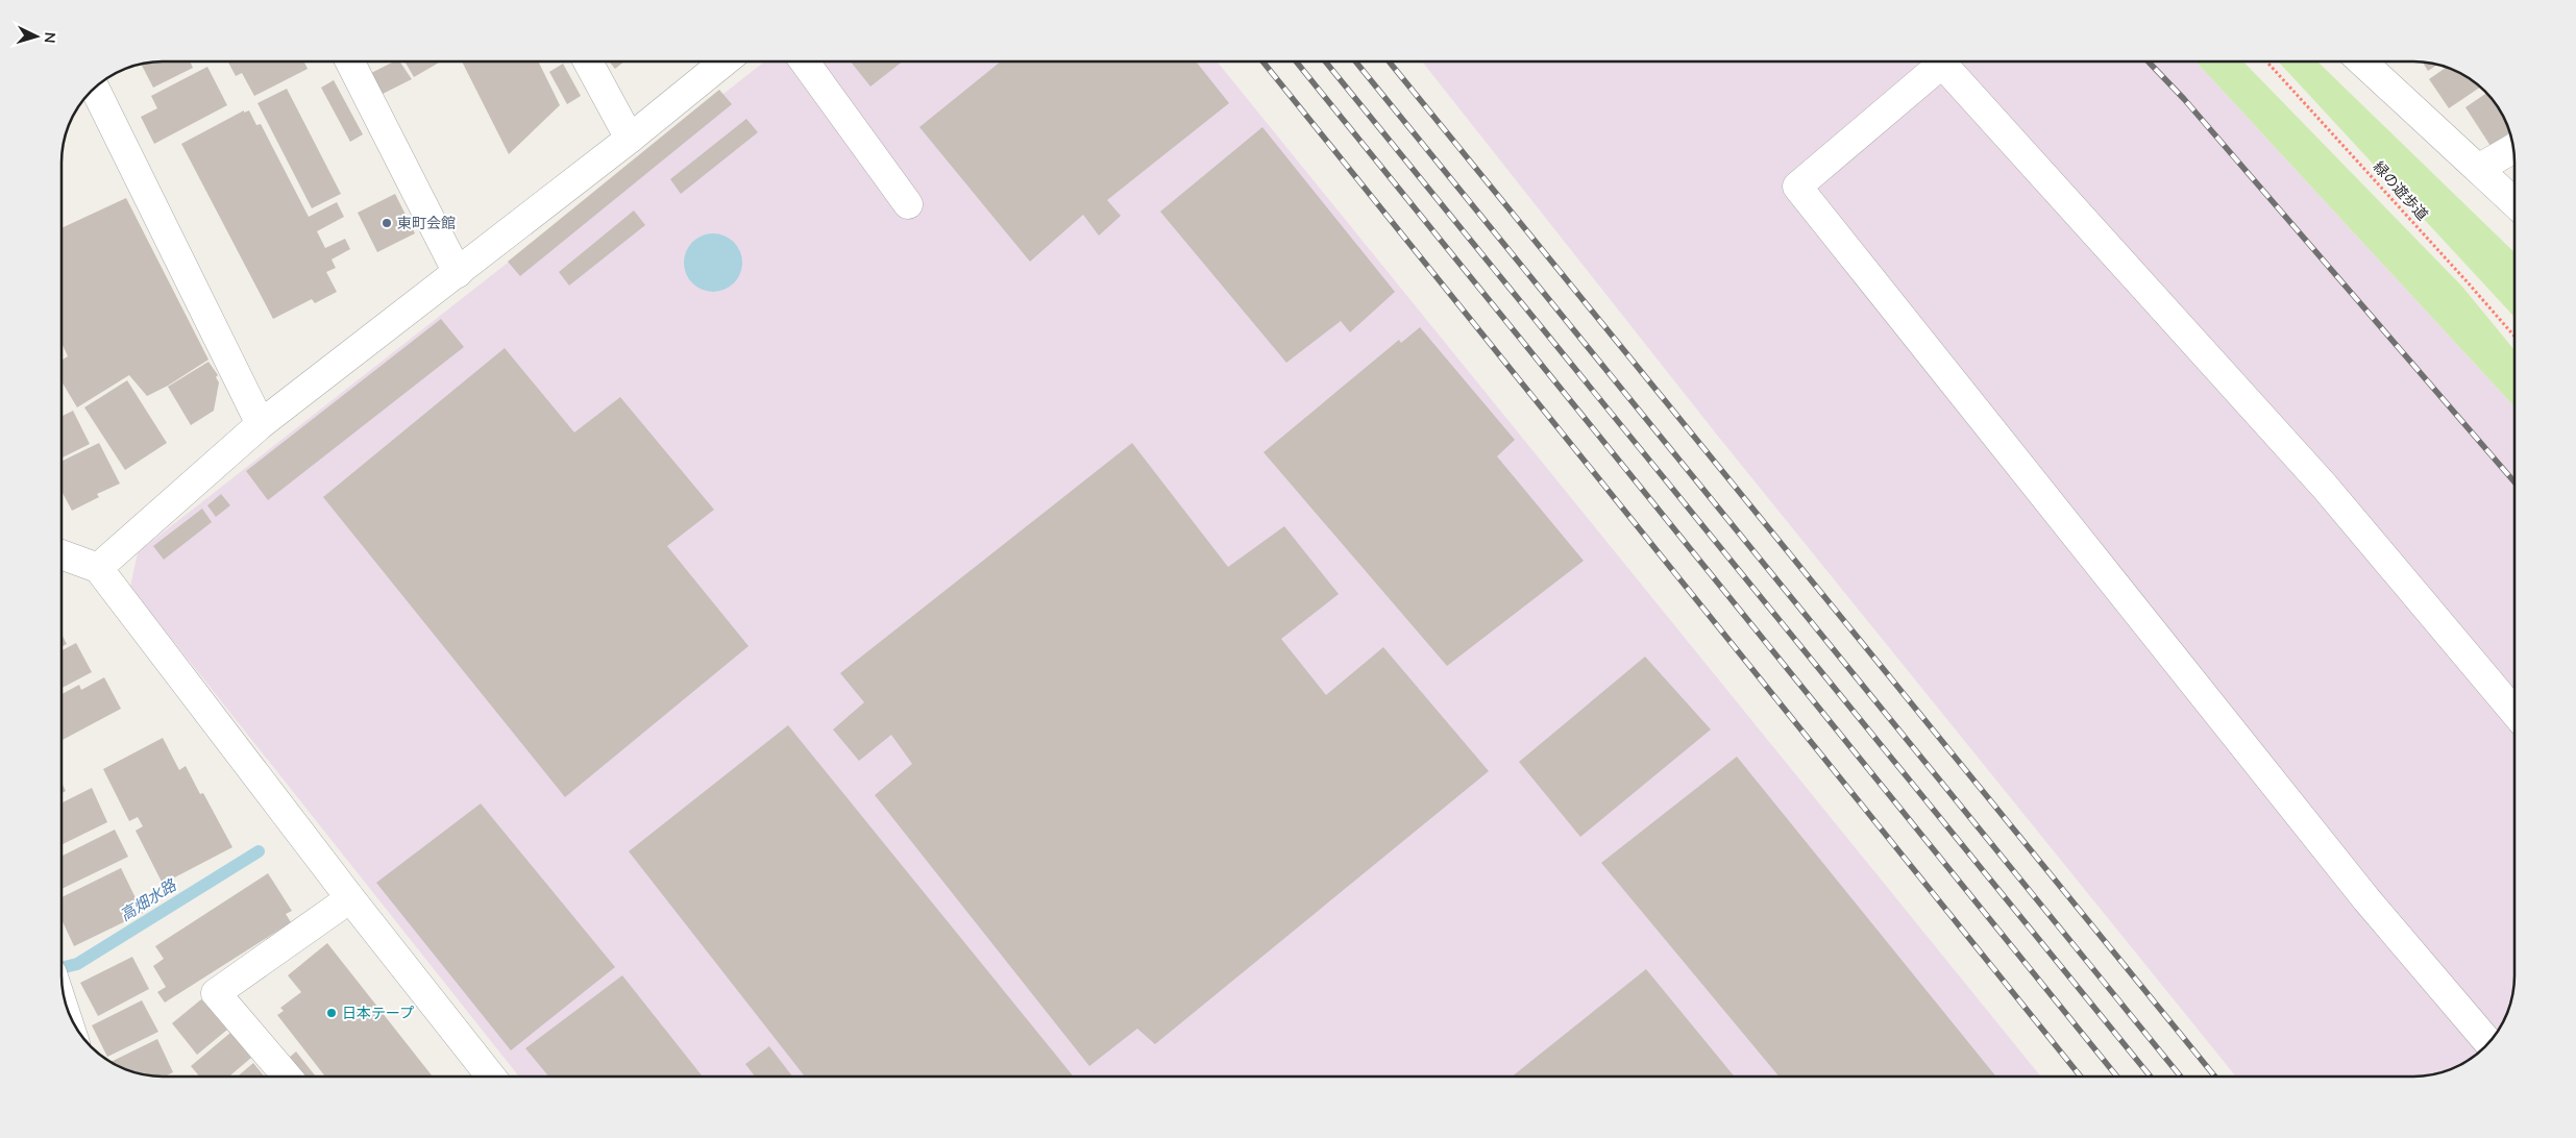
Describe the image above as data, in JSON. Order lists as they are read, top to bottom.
{
  "streets": {
    "path": ["緑の遊歩道"]
  },
  "water": ["高畑水路"],
  "places": ["東町会館", "日本テープ"],
  "north": "right"
}
